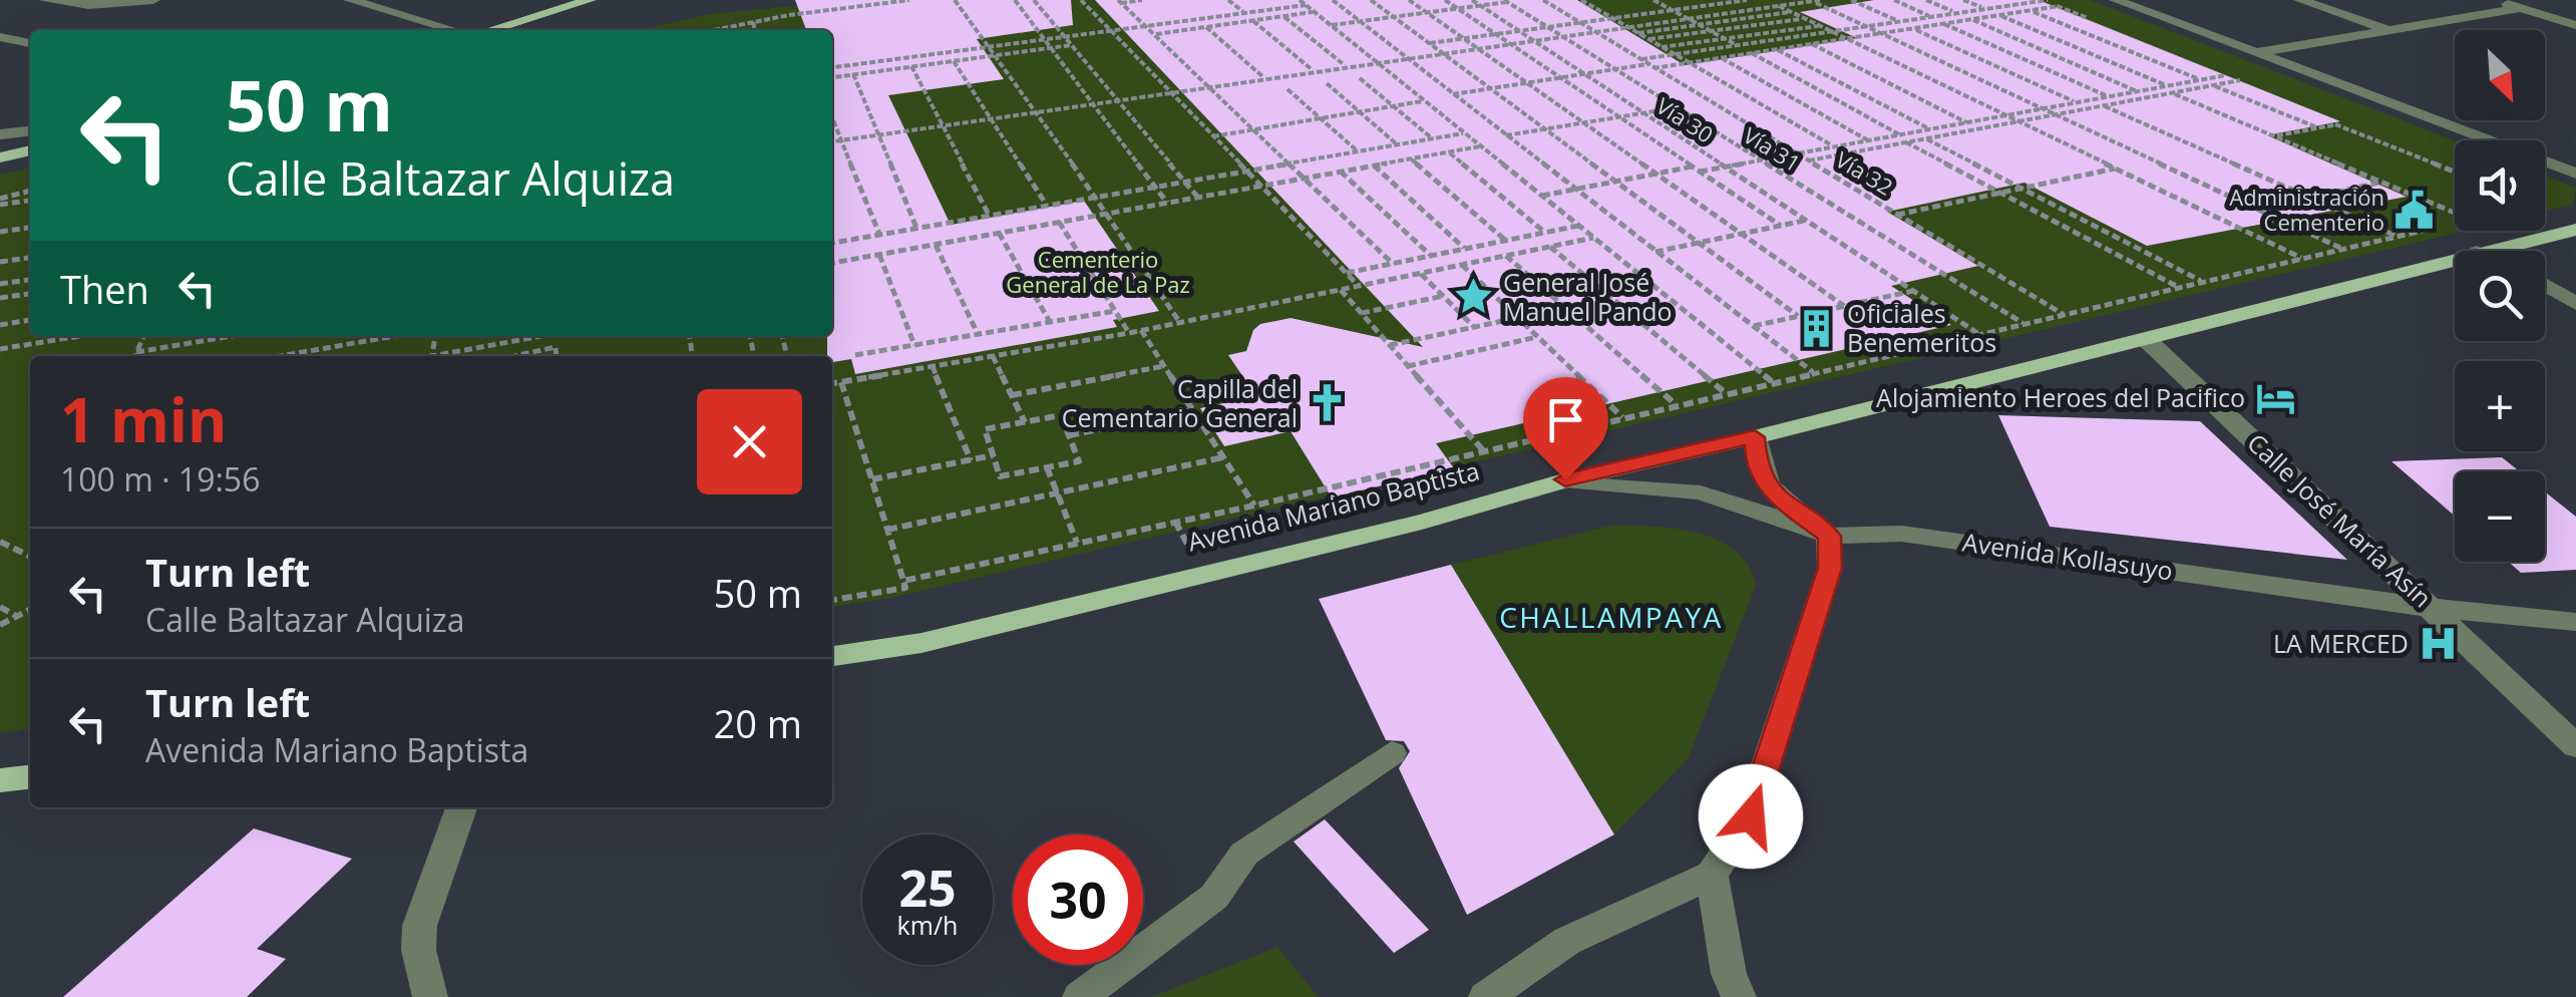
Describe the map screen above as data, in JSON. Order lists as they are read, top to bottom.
{
  "streets": {
    "main road": ["Avenida Mariano Baptista"],
    "street": ["Calle José María Asín", "Avenida Kollasuyo"],
    "path": ["Vía 30", "Vía 31", "Vía 32"]
  },
  "crossings": [
    ["Avenida Mariano Baptista", "Calle José María Asín"],
    ["Avenida Mariano Baptista", "Avenida Kollasuyo"],
    ["Calle José María Asín", "Avenida Kollasuyo"]
  ],
  "districts": ["CHALLAMPAYA"],
  "parks": ["Cementerio General de La Paz"],
  "places": {
    "public building": ["Administración Cementerio"],
    "place": ["General José Manuel Pando"],
    "building": ["Oficiales Benemeritos"],
    "hotel": ["Alojamiento Heroes del Pacifico"],
    "church": ["Capilla del Cementario General"],
    "hospital": ["LA MERCED"]
  },
  "north": "bottom right",
  "page": {
    "map_buttons": ["+", "−"],
    "turn": ["50 m", "Calle Baltazar Alquiza"],
    "then": "Then",
    "heading": ["1 min", "100 m · 19:56"],
    "list": [
      {
        "name": "Turn left",
        "note": "Calle Baltazar Alquiza",
        "value": "50 m"
      },
      {
        "name": "Turn left",
        "note": "Avenida Mariano Baptista",
        "value": "20 m"
      }
    ],
    "speed": "25 km/h",
    "limit": "30"
  }
}
